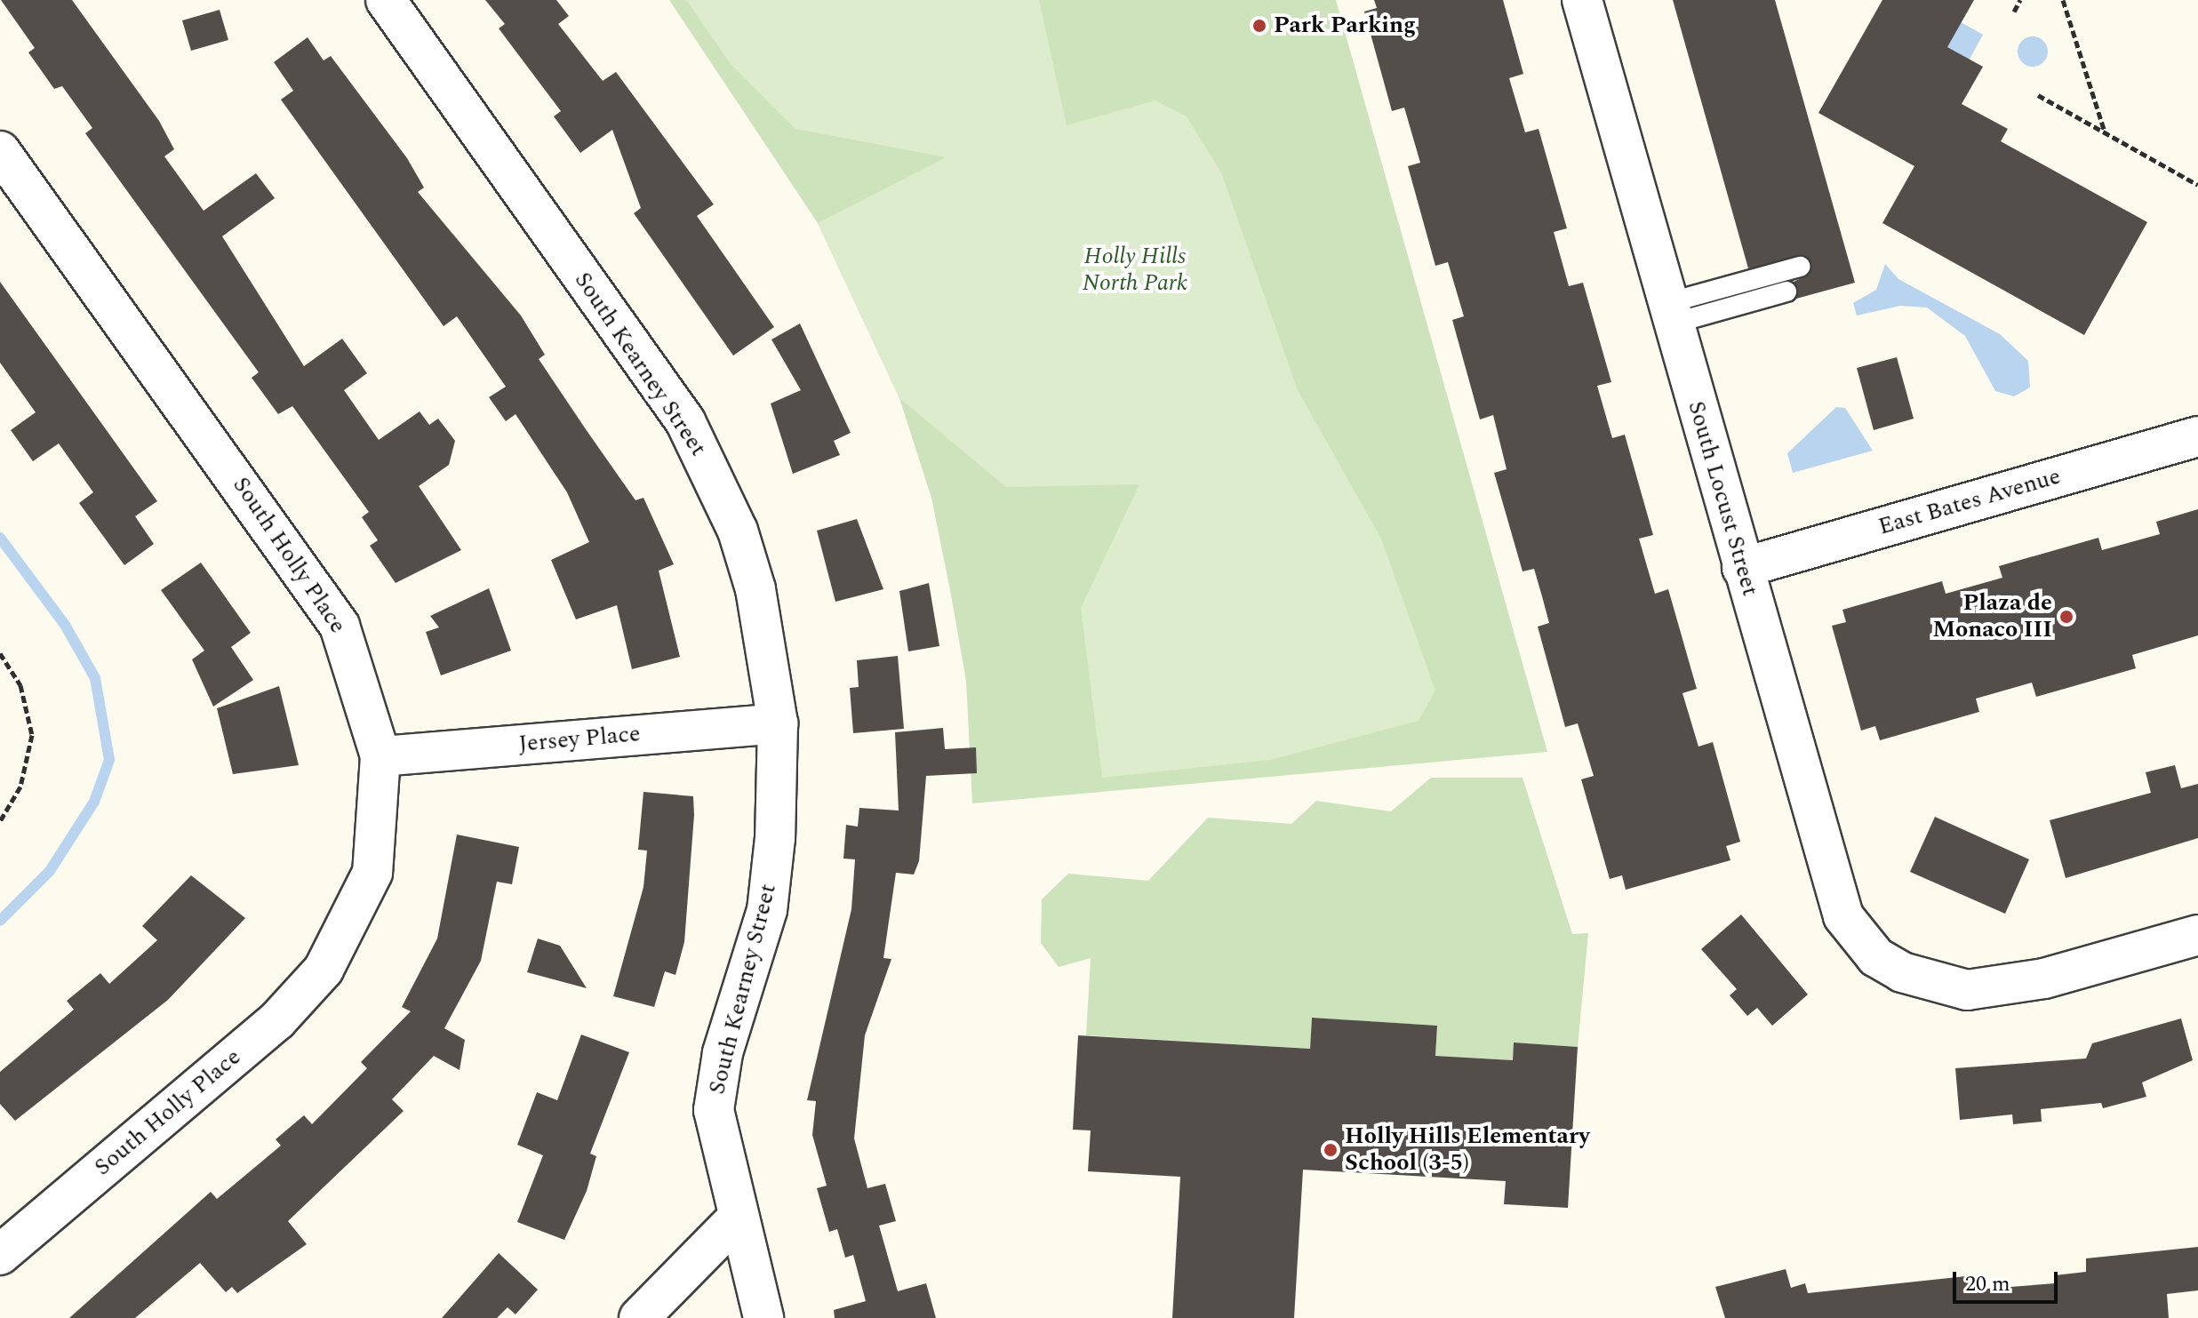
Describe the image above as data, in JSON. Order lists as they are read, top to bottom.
{
  "streets": {
    "street": [
      "South Kearney Street",
      "South Locust Street",
      "East Bates Avenue",
      "South Holly Place",
      "Jersey Place"
    ]
  },
  "crossings": [
    ["South Kearney Street", "Jersey Place"],
    ["South Locust Street", "East Bates Avenue"],
    ["South Holly Place", "Jersey Place"]
  ],
  "parks": ["Holly Hills North Park"],
  "places": ["Park Parking", "Plaza de Monaco III", "Holly Hills Elementary School (3-5)"],
  "scale_bar": "20 m"
}
